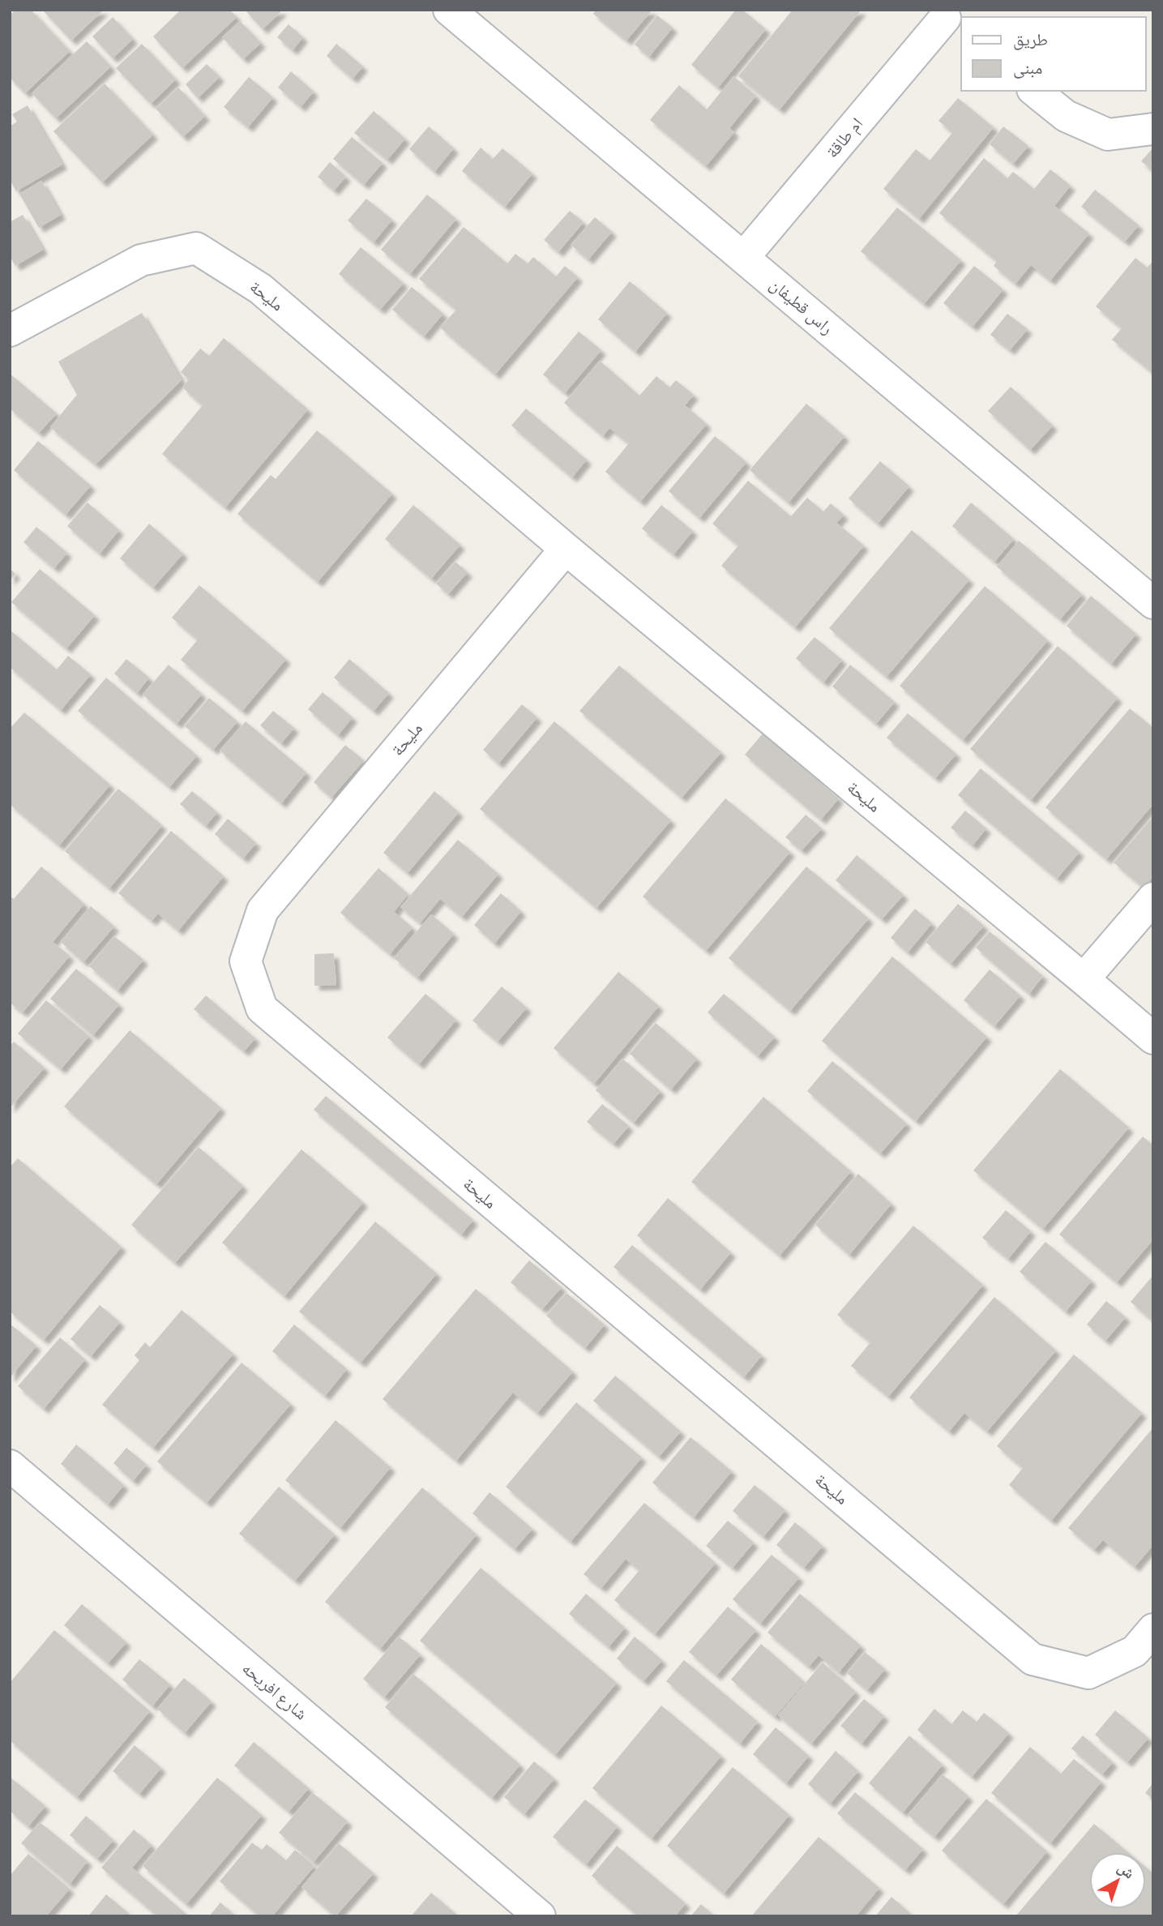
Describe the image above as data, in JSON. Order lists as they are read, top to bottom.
{
  "streets": {
    "street": [
      "ام طاقة",
      "مليحة",
      "راس قطيفان",
      "شارع افريحه"
    ]
  },
  "crossings": [
    ["ام طاقة", "راس قطيفان"]
  ],
  "legend": ["طريق", "مبنى"],
  "north": "top right"
}
